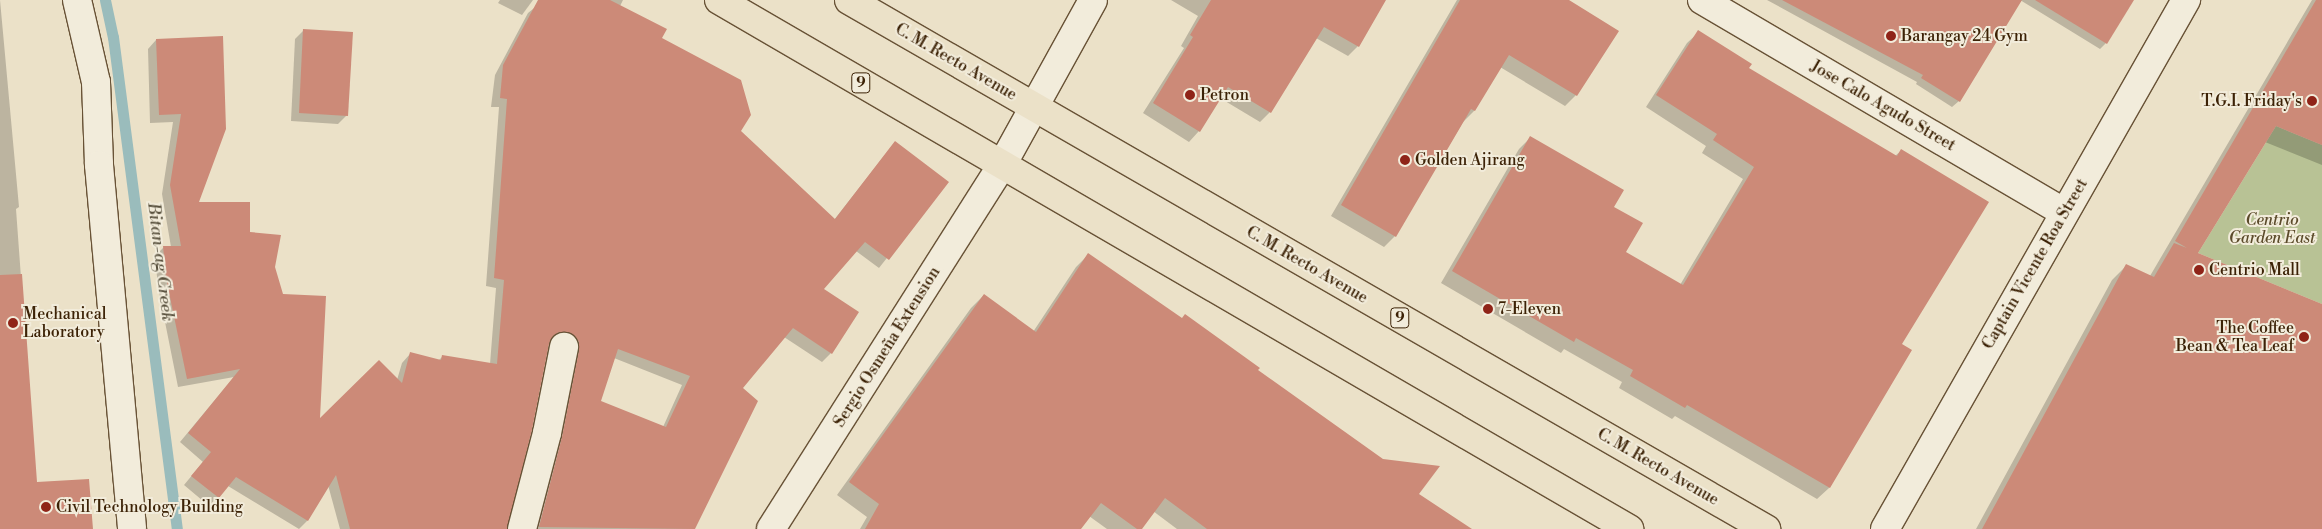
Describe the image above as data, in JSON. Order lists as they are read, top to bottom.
{
  "streets": {
    "highway": ["C. M. Recto Avenue", "9"],
    "street": ["Jose Calo Agudo Street", "Captain Vicente Roa Street", "Sergio Osmeña Extension"]
  },
  "crossings": [
    ["C. M. Recto Avenue", "Sergio Osmeña Extension"],
    ["9", "Sergio Osmeña Extension"],
    ["Jose Calo Agudo Street", "Captain Vicente Roa Street"]
  ],
  "water": ["Bitan-ag Creek"],
  "parks": ["Centrio Garden East"],
  "places": [
    "Barangay 24 Gym",
    "Petron",
    "T.G.I. Friday's",
    "Golden Ajirang",
    "Centrio Mall",
    "7-Eleven",
    "Mechanical Laboratory",
    "The Coffee Bean & Tea Leaf",
    "Civil Technology Building"
  ]
}
